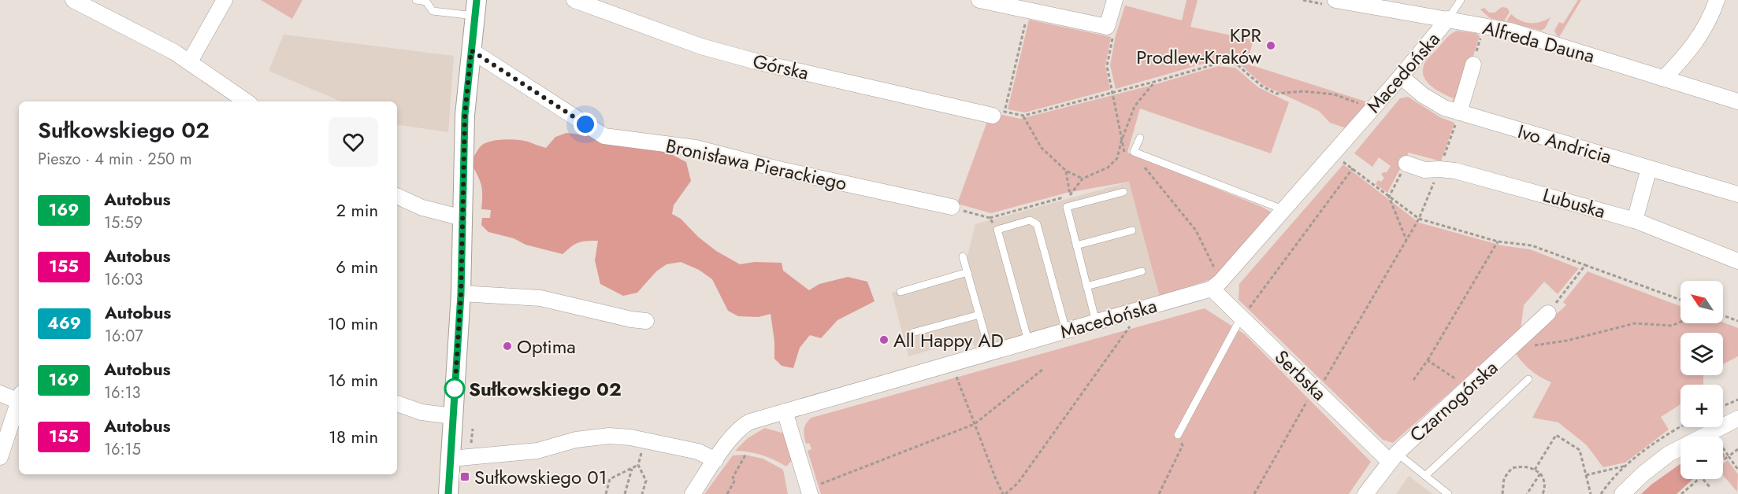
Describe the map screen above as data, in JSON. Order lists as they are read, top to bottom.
{
  "streets": {
    "street": [
      "Alfreda Dauna",
      "Górska",
      "Macedońska",
      "Ivo Andricia",
      "Bronisława Pierackiego",
      "Lubuska",
      "Serbska",
      "Czarnogórska"
    ]
  },
  "crossings": [
    ["Alfreda Dauna", "Macedońska"],
    ["Macedońska", "Ivo Andricia"],
    ["Macedońska", "Serbska"],
    ["Serbska", "Czarnogórska"]
  ],
  "places": {
    "other": [
      "KPR Prodlew-Kraków",
      "All Happy AD",
      "Optima",
      "Sułkowskiego 02"
    ],
    "transit": ["Sułkowskiego 01"]
  },
  "lines": ["bus line 169"],
  "north": "top left",
  "page": {
    "heading": ["Sułkowskiego 02", "Pieszo · 4 min · 250 m"],
    "list": [
      {
        "mark": "169",
        "name": "Autobus",
        "note": "15:59",
        "value": "2 min"
      },
      {
        "mark": "155",
        "name": "Autobus",
        "note": "16:03",
        "value": "6 min"
      },
      {
        "mark": "469",
        "name": "Autobus",
        "note": "16:07",
        "value": "10 min"
      },
      {
        "mark": "169",
        "name": "Autobus",
        "note": "16:13",
        "value": "16 min"
      },
      {
        "mark": "155",
        "name": "Autobus",
        "note": "16:15",
        "value": "18 min"
      }
    ],
    "map_buttons": ["+", "−"]
  }
}
